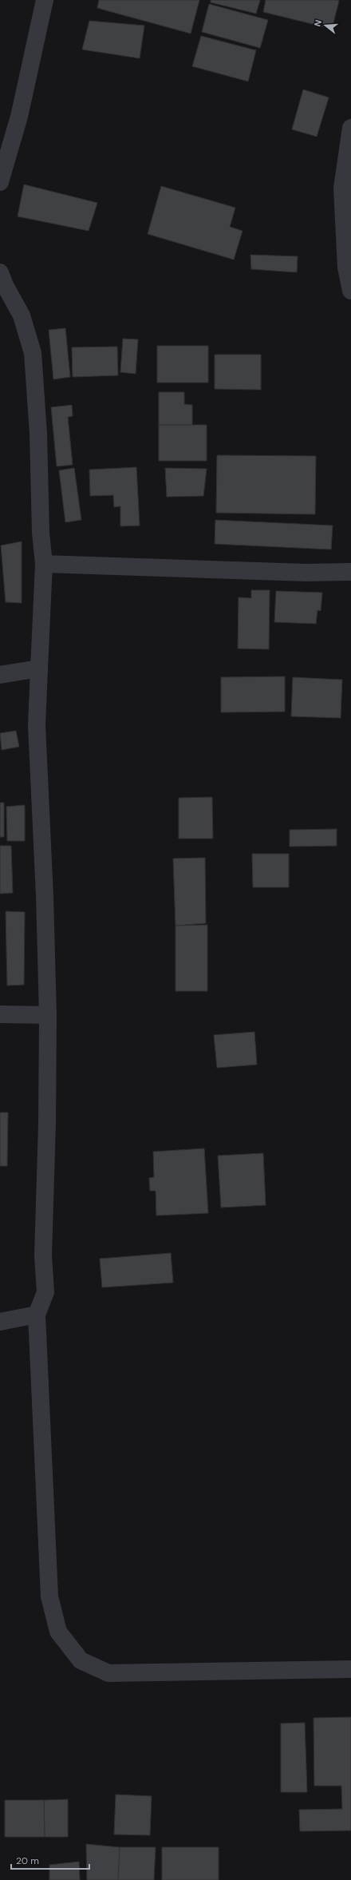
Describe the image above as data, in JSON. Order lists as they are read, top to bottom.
{
  "scale_bar": "20 m",
  "north": "left"
}
